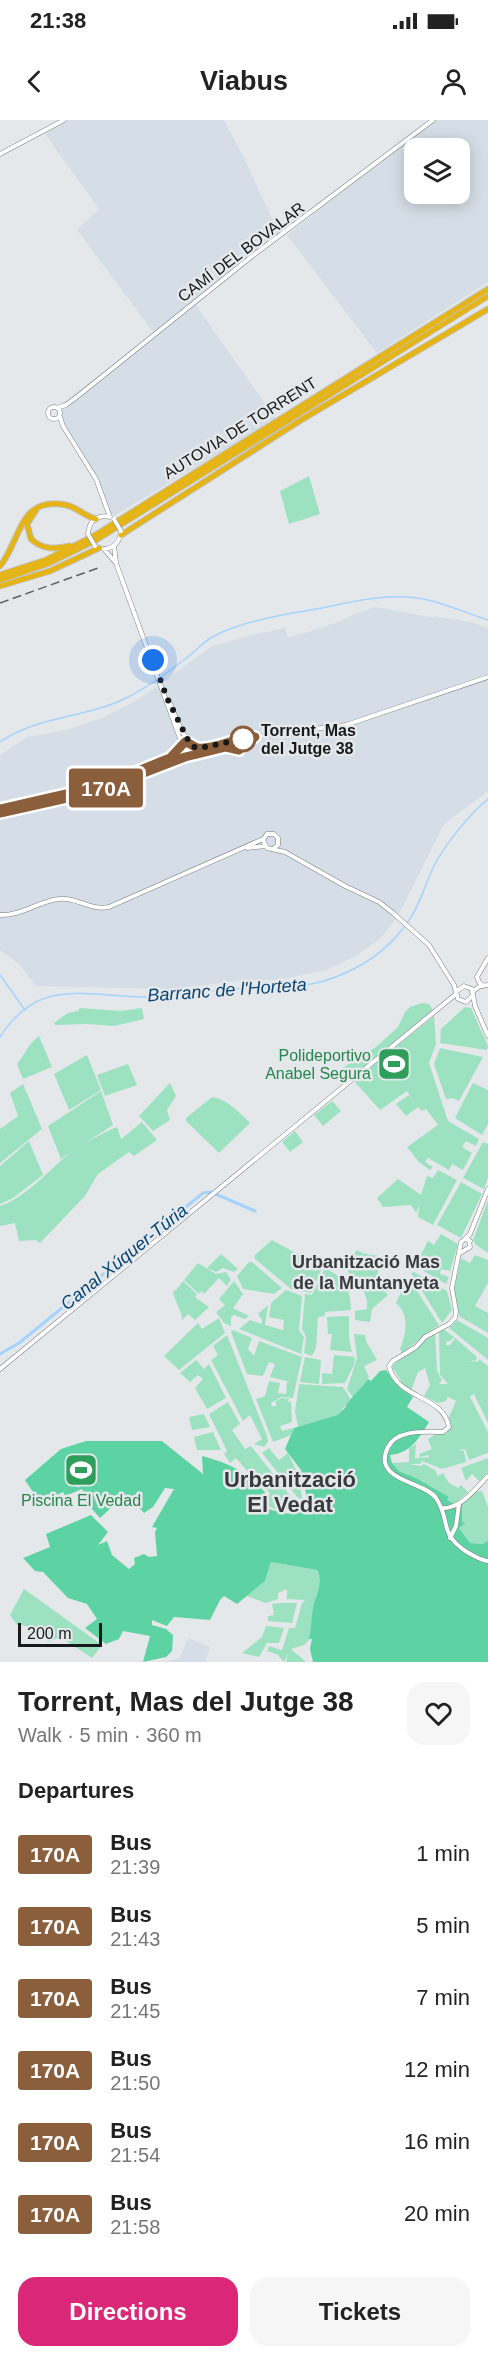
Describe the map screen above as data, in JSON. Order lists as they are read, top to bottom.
{
  "streets": {
    "highway": ["AUTOVIA DE TORRENT"],
    "street": ["CAMÍ DEL BOVALAR"]
  },
  "districts": ["Urbanització Mas de la Muntanyeta", "Urbanització El Vedat"],
  "water": ["Barranc de l'Horteta", "Canal Xúquer-Túria"],
  "places": {
    "other": ["Torrent, Mas del Jutge 38"],
    "sports": ["Polideportivo Anabel Segura", "Piscina El Vedad"]
  },
  "lines": ["bus line 170A"],
  "scale_bar": "200 m",
  "page": {
    "status": "21:38",
    "header": "Viabus",
    "on_map": "170A",
    "scale": "200 m",
    "heading": [
      ["Torrent, Mas del Jutge 38", "Walk · 5 min · 360 m"],
      "Departures"
    ],
    "list": [
      {
        "mark": "170A",
        "name": "Bus",
        "note": "21:39",
        "value": "1 min"
      },
      {
        "mark": "170A",
        "name": "Bus",
        "note": "21:43",
        "value": "5 min"
      },
      {
        "mark": "170A",
        "name": "Bus",
        "note": "21:45",
        "value": "7 min"
      },
      {
        "mark": "170A",
        "name": "Bus",
        "note": "21:50",
        "value": "12 min"
      },
      {
        "mark": "170A",
        "name": "Bus",
        "note": "21:54",
        "value": "16 min"
      },
      {
        "mark": "170A",
        "name": "Bus",
        "note": "21:58",
        "value": "20 min"
      }
    ],
    "buttons": ["Directions", "Tickets"]
  }
}
